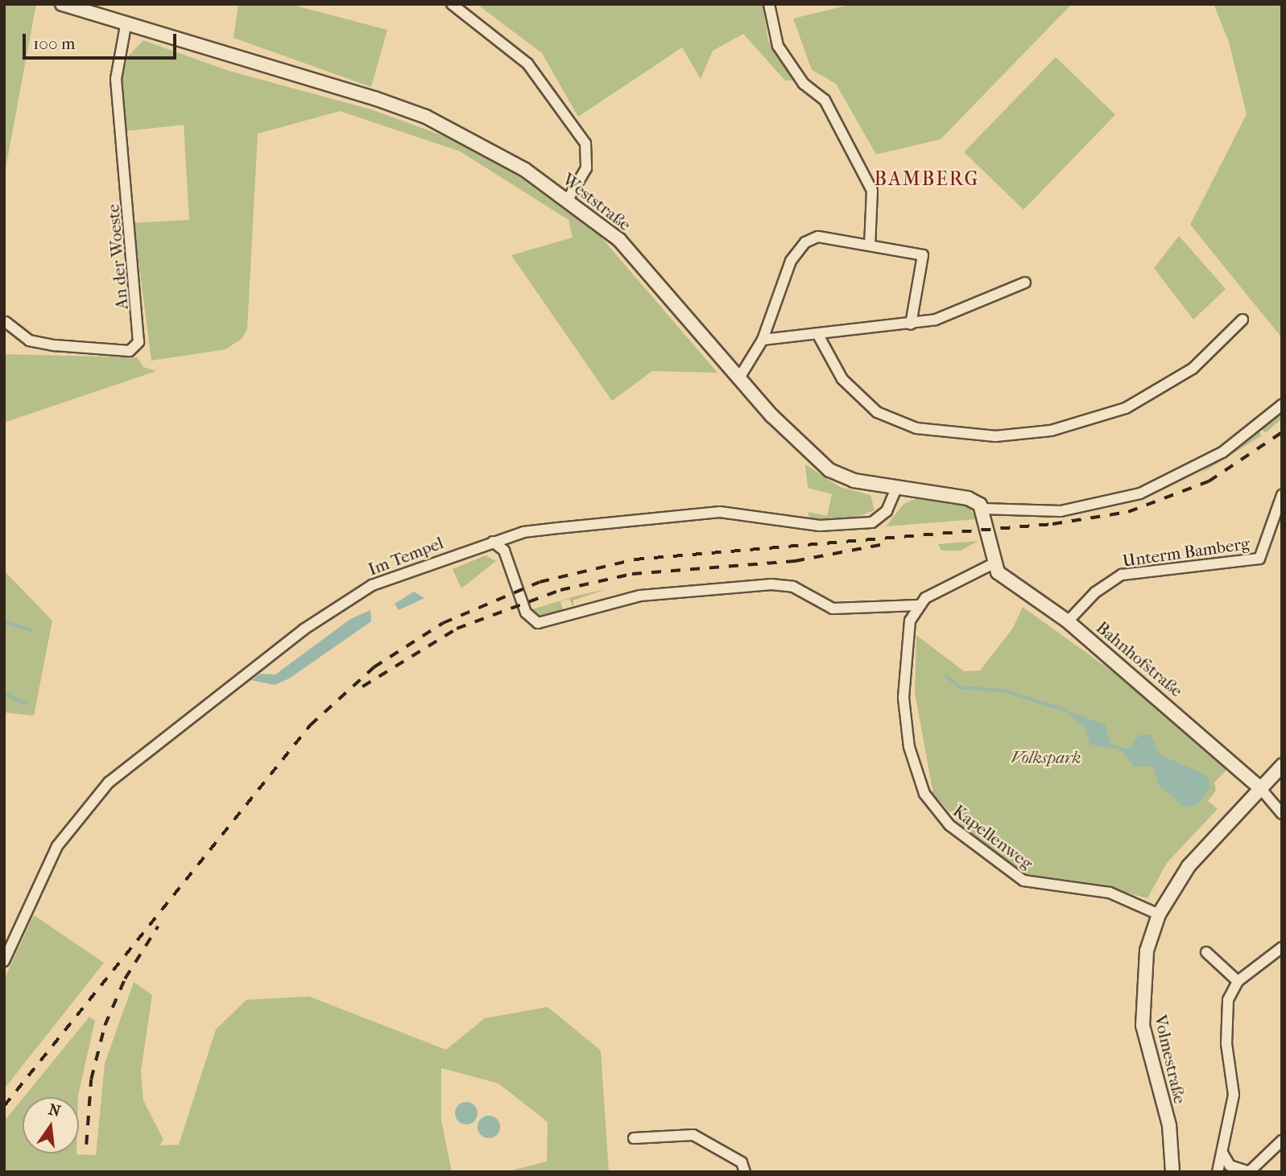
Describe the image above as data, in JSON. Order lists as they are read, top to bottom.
{
  "streets": {
    "main road": ["Weststraße", "Bahnhofstraße", "Volmestraße"],
    "street": [
      "An der Woeste",
      "Unterm Bamberg",
      "Im Tempel",
      "Kapellenweg"
    ]
  },
  "crossings": [
    ["Weststraße", "An der Woeste"],
    ["Weststraße", "Im Tempel"],
    ["Unterm Bamberg", "Bahnhofstraße"],
    ["Bahnhofstraße", "Volmestraße"],
    ["Kapellenweg", "Volmestraße"]
  ],
  "districts": ["BAMBERG"],
  "parks": ["Volkspark"],
  "scale_bar": "100 m",
  "north": "top"
}
